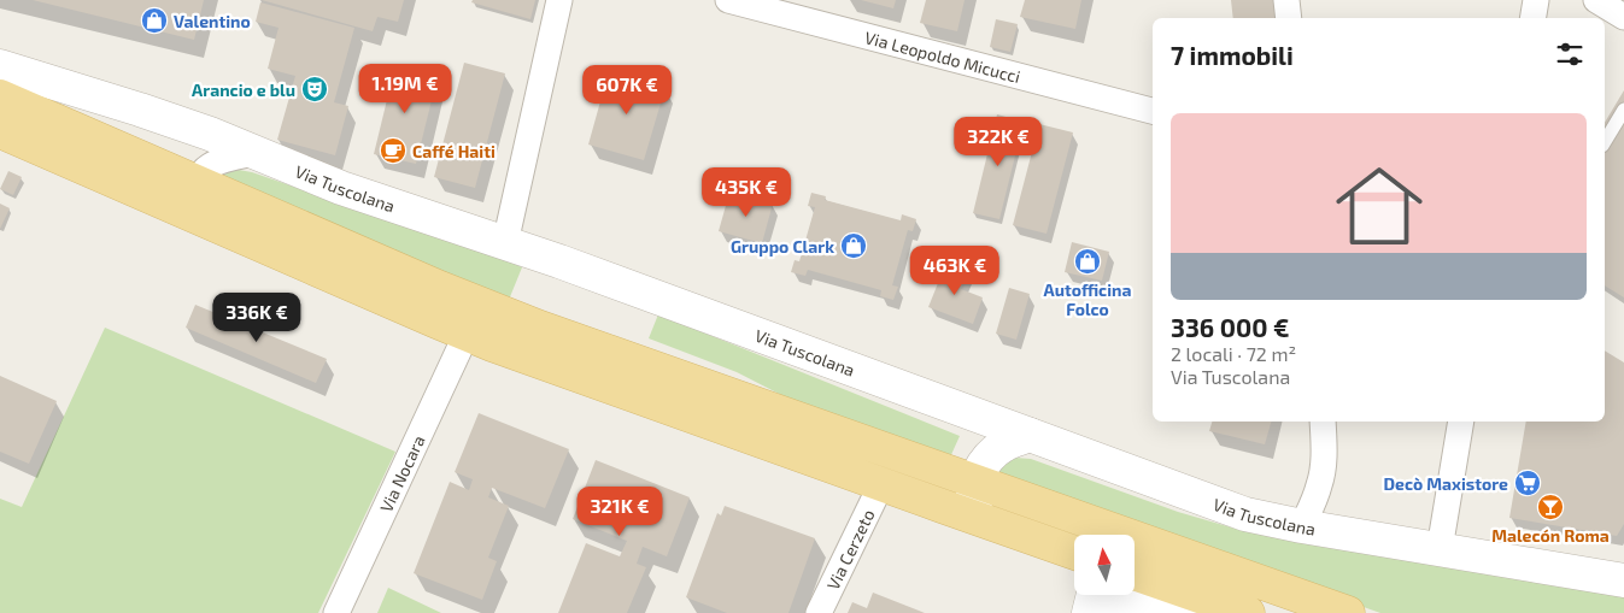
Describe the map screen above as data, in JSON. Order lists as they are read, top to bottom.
{
  "streets": {
    "street": [
      "Via Leopoldo Micucci",
      "Via Tuscolana",
      "Via Nocara",
      "Via Cerzeto"
    ]
  },
  "places": {
    "shop": ["Valentino", "Gruppo Clark", "Autofficina Folco"],
    "theatre": ["Arancio e blu"],
    "cafe": ["Caffé Haiti"],
    "supermarket": ["Decò Maxistore"],
    "bar": ["Malecón Roma"]
  },
  "north": "top",
  "page": {
    "heading": "7 immobili",
    "price": [
      "1.19M €",
      "607K €",
      "322K €",
      "435K €",
      "463K €",
      "336K €",
      "321K €"
    ],
    "list": [
      {
        "name": "336 000 €",
        "note": "2 locali · 72 m² · Via Tuscolana"
      }
    ]
  }
}
